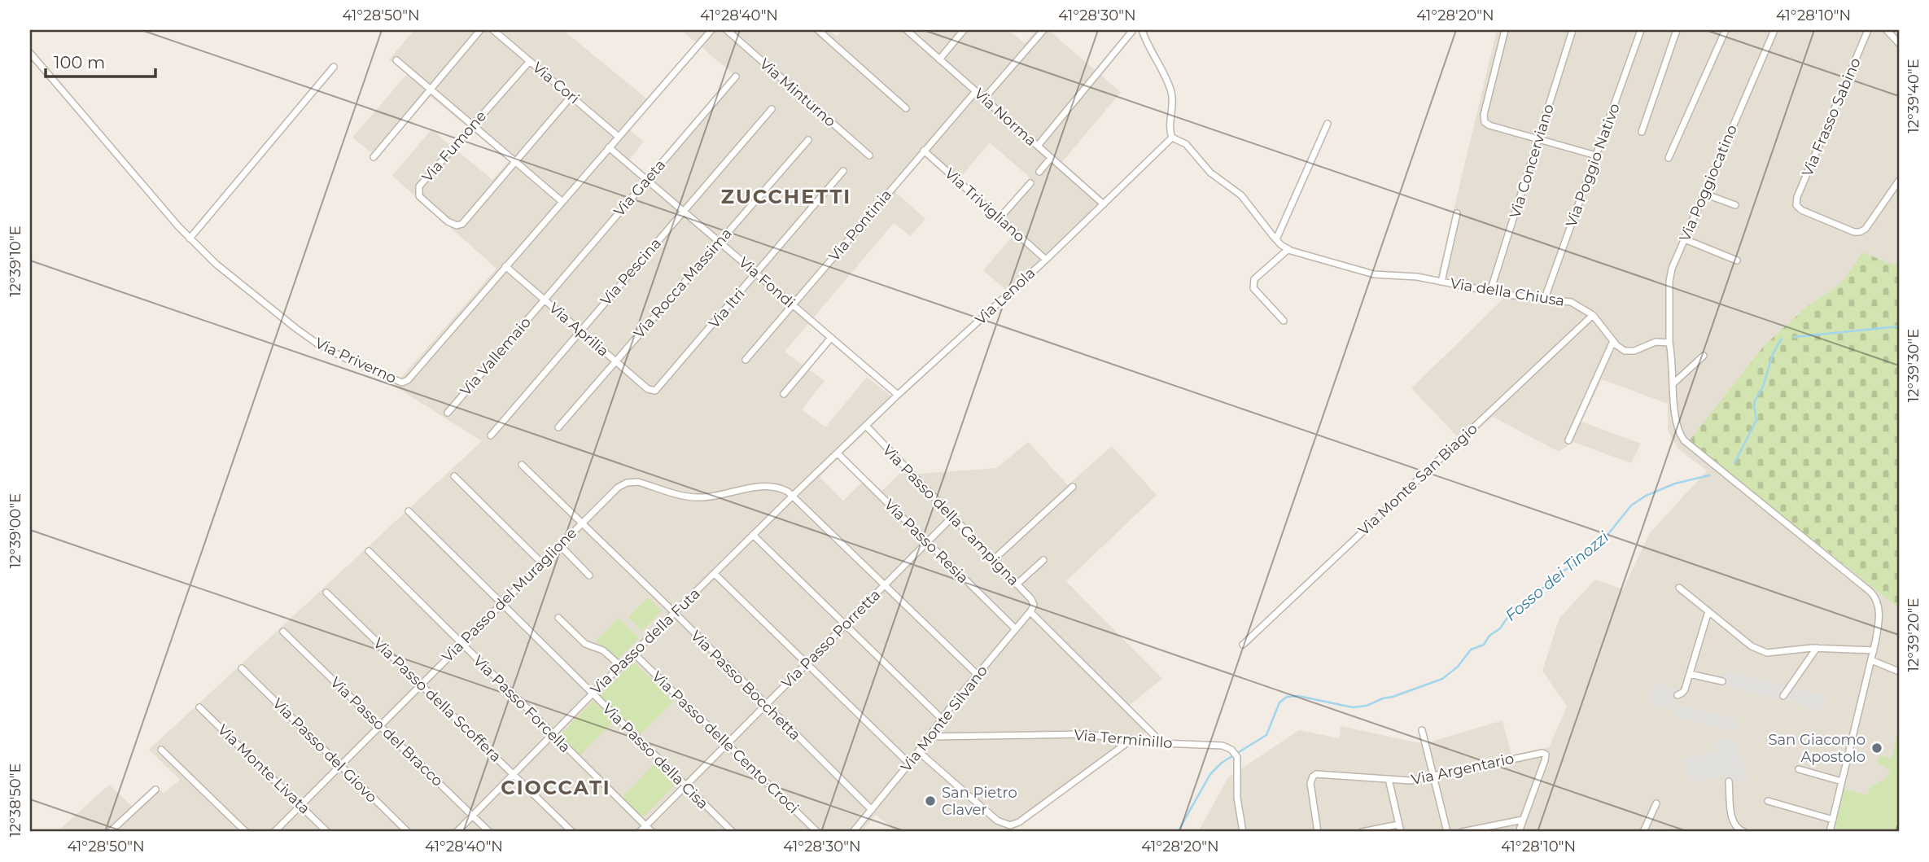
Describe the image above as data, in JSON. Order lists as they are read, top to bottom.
{
  "streets": {
    "street": [
      "Via Cori",
      "Via Minturno",
      "Via Norma",
      "Via Frasso Sabino",
      "Via Fumone",
      "Via Concerviano",
      "Via Poggio Nativo",
      "Via Poggiocatino",
      "Via Gaeta",
      "Via Trivigliano",
      "Via Pontinia",
      "Via Pescina",
      "Via Fondi",
      "Via Rocca Massima",
      "Via della Chiusa",
      "Via Lenola",
      "Via Itri",
      "Via Aprilia",
      "Via Vallemaio",
      "Via Priverno",
      "Via Monte San Biagio",
      "Via Passo della Campigna",
      "Via Passo Resia",
      "Via Passo del Muraglione",
      "Via Passo Porretta",
      "Via Passo della Futa",
      "Via Passo Bocchetta",
      "Via Passo della Scoffera",
      "Via Passo Forcella",
      "Via Monte Silvano",
      "Via Passo del Bracco",
      "Via Terminillo",
      "Via Passo delle Cento Croci",
      "Via Passo del Giovo",
      "Via Passo della Cisa",
      "Via Monte Livata",
      "Via Argentario"
    ]
  },
  "crossings": [
    ["Via Cori", "Via Fumone"],
    ["Via Cori", "Via Priverno"],
    ["Via Norma", "Via Pontinia"],
    ["Via Norma", "Via Lenola"],
    ["Via Concerviano", "Via della Chiusa"],
    ["Via Poggio Nativo", "Via della Chiusa"],
    ["Via Gaeta", "Via Fondi"],
    ["Via Gaeta", "Via Aprilia"],
    ["Via Gaeta", "Via Vallemaio"],
    ["Via Trivigliano", "Via Pontinia"],
    ["Via Trivigliano", "Via Lenola"],
    ["Via Pontinia", "Via Fondi"],
    ["Via Pescina", "Via Fondi"],
    ["Via Pescina", "Via Aprilia"],
    ["Via Fondi", "Via Rocca Massima"],
    ["Via Fondi", "Via Lenola"],
    ["Via Fondi", "Via Itri"],
    ["Via Fondi", "Via Priverno"],
    ["Via Rocca Massima", "Via Aprilia"],
    ["Via della Chiusa", "Via Lenola"],
    ["Via della Chiusa", "Via Monte San Biagio"],
    ["Via Lenola", "Via Passo della Campigna"],
    ["Via Lenola", "Via Passo Resia"],
    ["Via Lenola", "Via Passo della Futa"],
    ["Via Itri", "Via Aprilia"],
    ["Via Aprilia", "Via Vallemaio"],
    ["Via Aprilia", "Via Priverno"],
    ["Via Passo della Campigna", "Via Monte Silvano"],
    ["Via Passo Resia", "Via Passo Porretta"],
    ["Via Passo Resia", "Via Passo della Futa"],
    ["Via Passo Resia", "Via Monte Silvano"],
    ["Via Passo del Muraglione", "Via Passo della Futa"],
    ["Via Passo del Muraglione", "Via Passo Bocchetta"],
    ["Via Passo del Muraglione", "Via Passo della Scoffera"],
    ["Via Passo del Muraglione", "Via Passo Forcella"],
    ["Via Passo del Muraglione", "Via Passo del Bracco"],
    ["Via Passo del Muraglione", "Via Passo del Giovo"],
    ["Via Passo del Muraglione", "Via Passo della Cisa"],
    ["Via Passo del Muraglione", "Via Monte Livata"],
    ["Via Passo Porretta", "Via Passo Bocchetta"],
    ["Via Passo Porretta", "Via Passo Forcella"],
    ["Via Passo Porretta", "Via Passo delle Cento Croci"],
    ["Via Passo Porretta", "Via Passo della Cisa"],
    ["Via Passo della Futa", "Via Passo Bocchetta"],
    ["Via Passo della Futa", "Via Passo della Scoffera"],
    ["Via Passo della Futa", "Via Passo Forcella"],
    ["Via Passo della Futa", "Via Passo del Bracco"],
    ["Via Passo della Futa", "Via Passo delle Cento Croci"],
    ["Via Passo della Futa", "Via Passo della Cisa"],
    ["Via Passo Bocchetta", "Via Monte Silvano"],
    ["Via Monte Silvano", "Via Terminillo"]
  ],
  "districts": ["ZUCCHETTI", "CIOCCATI"],
  "water": ["Fosso dei Tinozzi"],
  "places": ["San Giacomo Apostolo", "San Pietro Claver"],
  "scale_bar": "100 m",
  "coordinates": [
    "41°28'50\"N",
    "41°28'40\"N",
    "41°28'30\"N",
    "41°28'20\"N",
    "41°28'10\"N",
    "12°39'40\"E",
    "12°39'10\"E",
    "12°39'30\"E",
    "12°39'00\"E",
    "12°39'20\"E",
    "12°38'50\"E"
  ]
}
